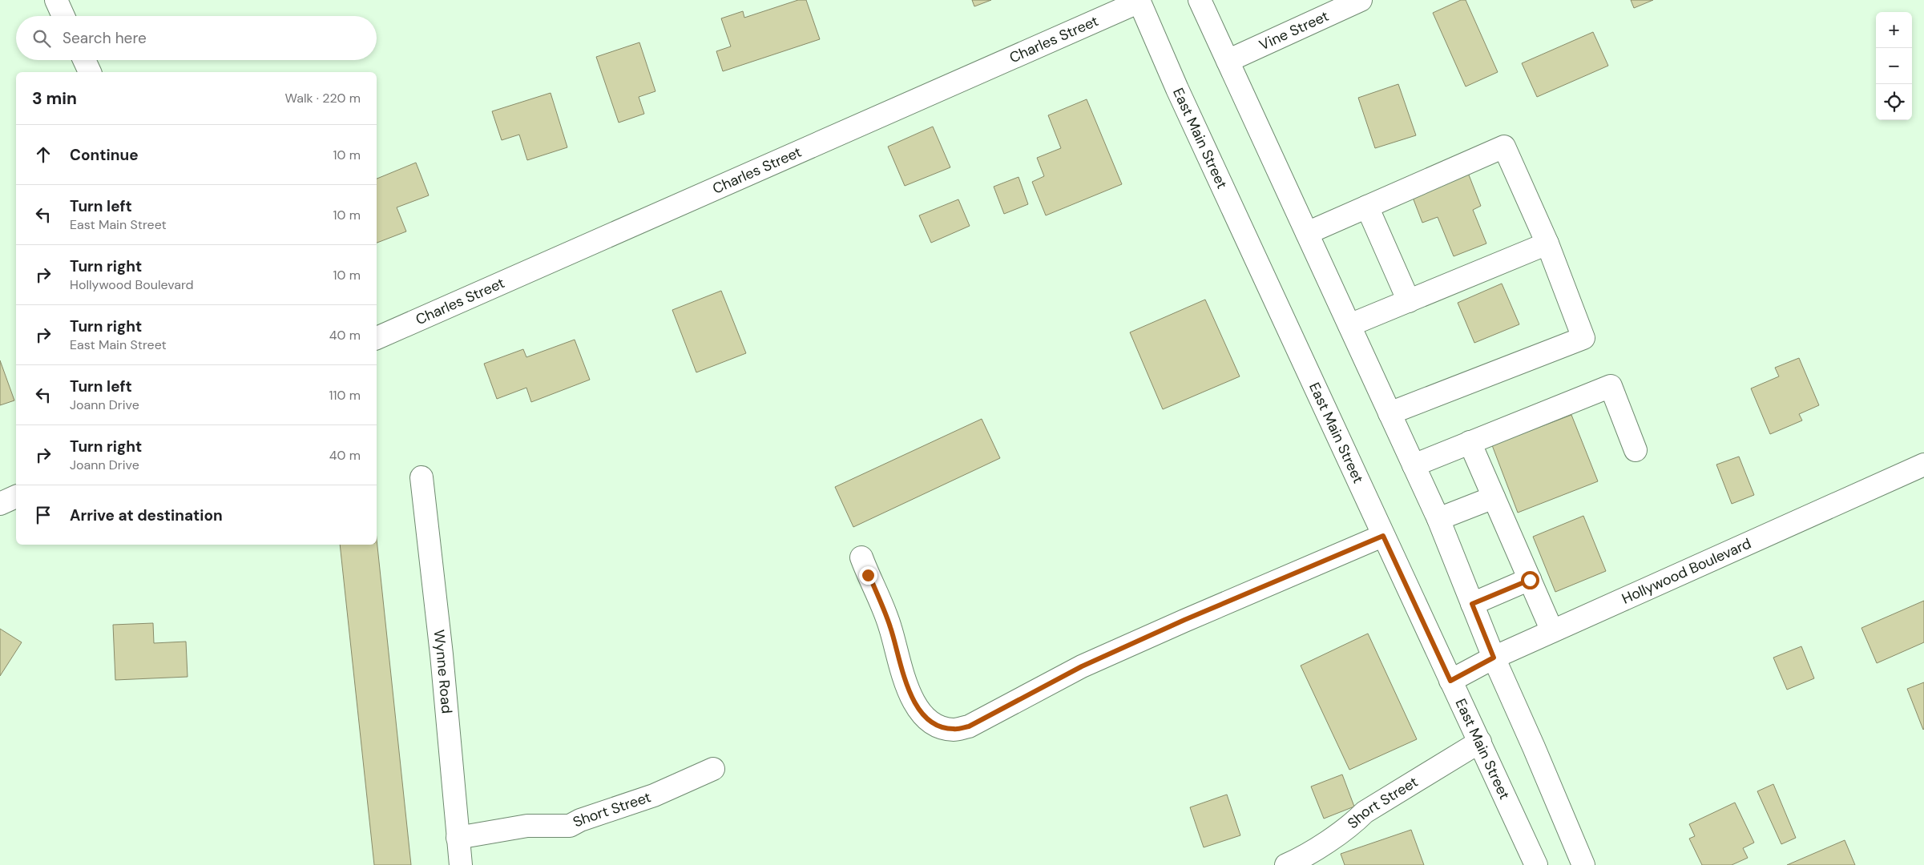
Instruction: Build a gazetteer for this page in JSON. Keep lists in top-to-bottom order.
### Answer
{
  "streets": {
    "street": [
      "Vine Street",
      "Charles Street",
      "East Main Street",
      "Hollywood Boulevard",
      "Wynne Road",
      "Short Street"
    ]
  },
  "crossings": [
    ["Charles Street", "East Main Street"],
    ["East Main Street", "Hollywood Boulevard"],
    ["East Main Street", "Short Street"],
    ["Wynne Road", "Short Street"]
  ],
  "page": {
    "map_buttons": ["+", "−"],
    "search": "Search here",
    "heading": ["3 min", "Walk · 220 m"],
    "list": [
      ["Continue", "10 m"],
      ["Turn left", "East Main Street", "10 m"],
      ["Turn right", "Hollywood Boulevard", "10 m"],
      ["Turn right", "East Main Street", "40 m"],
      ["Turn left", "Joann Drive", "110 m"],
      ["Turn right", "Joann Drive", "40 m"],
      "Arrive at destination"
    ]
  }
}
